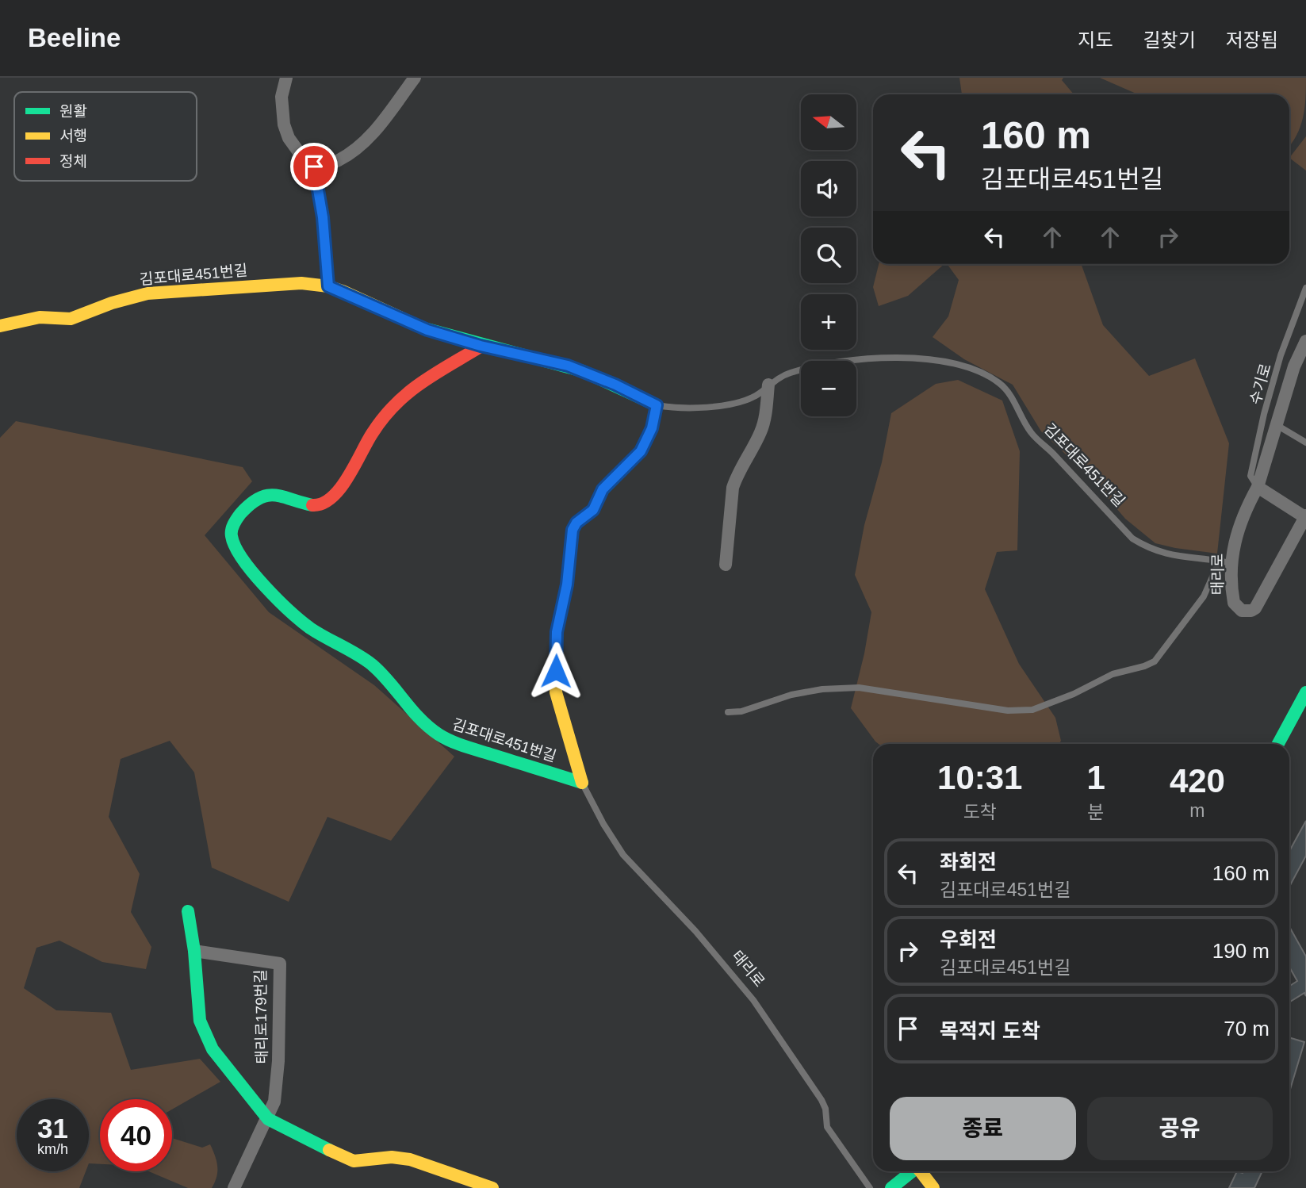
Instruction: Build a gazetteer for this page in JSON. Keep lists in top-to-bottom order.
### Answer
{
  "streets": {
    "street": ["김포대로451번길", "태리로", "태리로179번길"],
    "lane": ["수기로"]
  },
  "crossings": [
    ["김포대로451번길", "태리로"],
    ["수기로", "태리로"]
  ],
  "legend": ["원활", "서행", "정체"],
  "north": "left",
  "page": {
    "header": "Beeline",
    "nav": ["지도", "길찾기", "저장됨"],
    "map_buttons": ["+", "−"],
    "turn": ["160 m", "김포대로451번길"],
    "eta": [
      "10:31",
      "도착",
      "1",
      "분",
      "420",
      "m"
    ],
    "list": [
      {
        "name": "좌회전",
        "note": "김포대로451번길",
        "value": "160 m"
      },
      {
        "name": "우회전",
        "note": "김포대로451번길",
        "value": "190 m"
      },
      {
        "name": "목적지 도착",
        "value": "70 m"
      }
    ],
    "buttons": ["종료", "공유"],
    "speed": "31 km/h",
    "limit": "40"
  }
}
